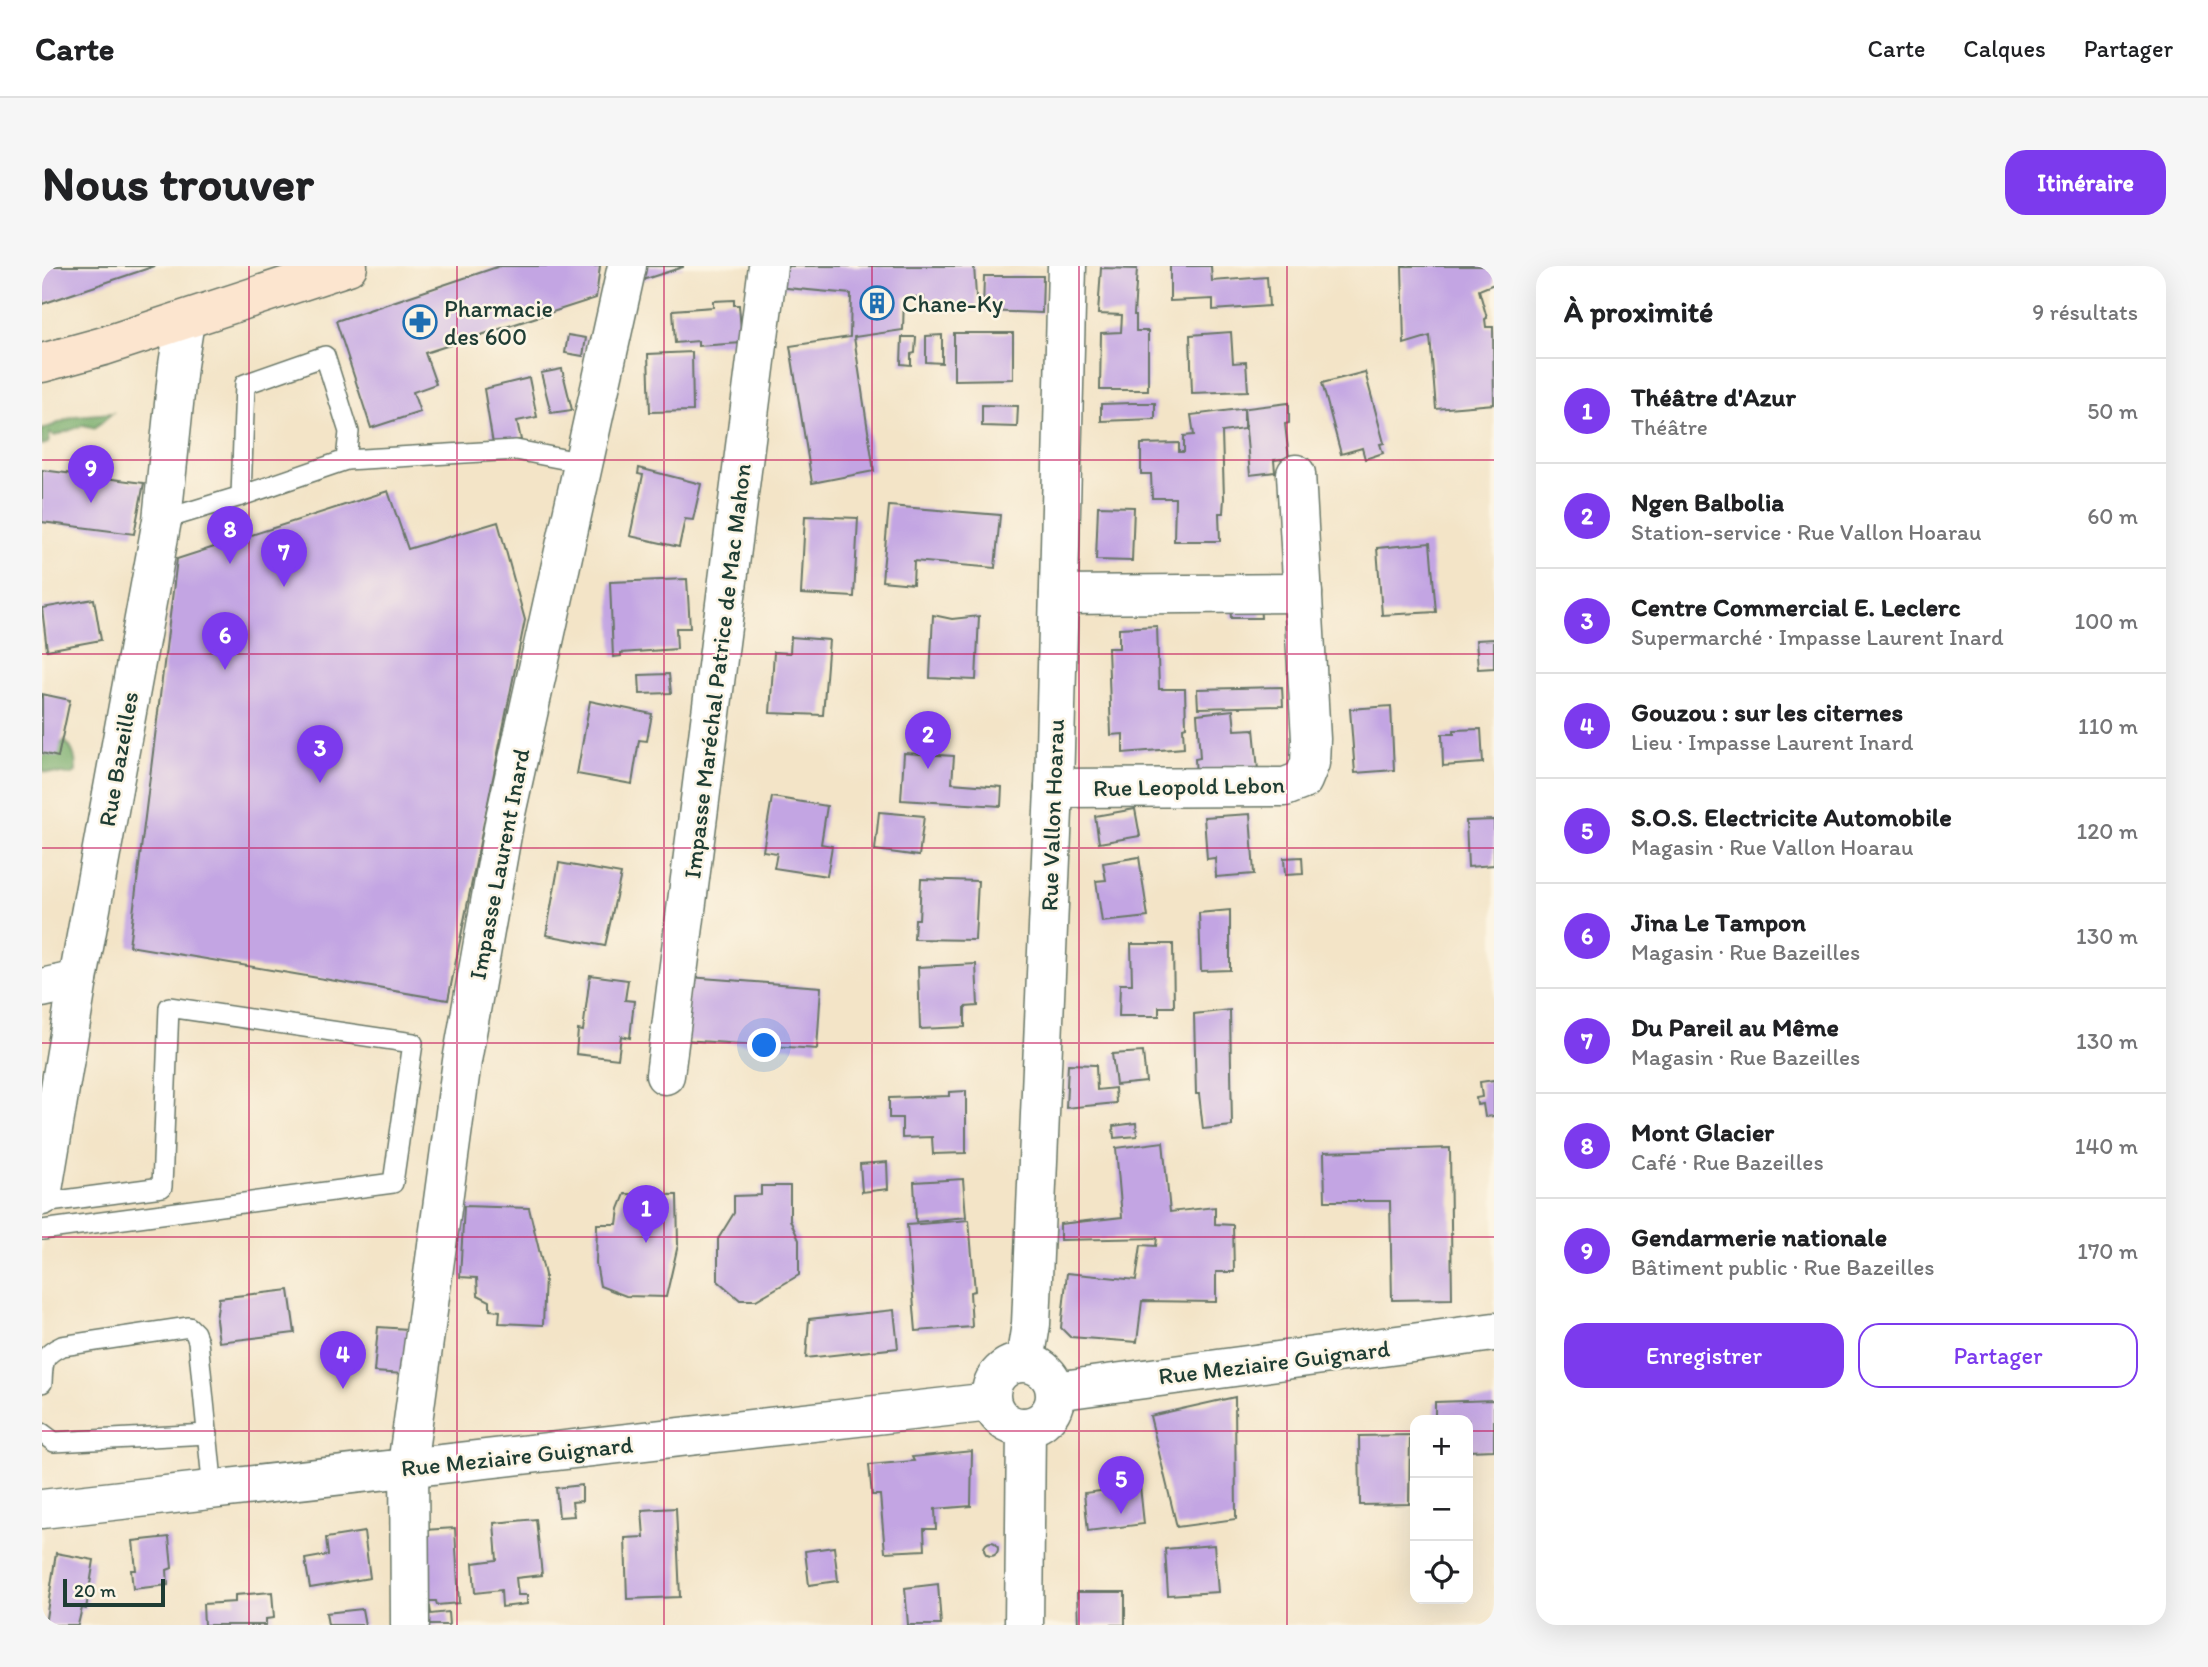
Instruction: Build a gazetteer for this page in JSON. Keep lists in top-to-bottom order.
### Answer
{
  "streets": {
    "street": [
      "Impasse Maréchal Patrice de Mac Mahon",
      "Rue Bazeilles",
      "Rue Leopold Lebon",
      "Rue Vallon Hoarau",
      "Impasse Laurent Inard",
      "Rue Meziaire Guignard"
    ]
  },
  "crossings": [
    ["Rue Leopold Lebon", "Rue Vallon Hoarau"],
    ["Rue Vallon Hoarau", "Rue Meziaire Guignard"],
    ["Impasse Laurent Inard", "Rue Meziaire Guignard"]
  ],
  "places": {
    "building": ["Chane-Ky"],
    "pharmacy": ["Pharmacie des 600"]
  },
  "scale_bar": "20 m",
  "page": {
    "header": "Carte",
    "nav": ["Carte", "Calques", "Partager"],
    "buttons": [
      "Itinéraire",
      ["Enregistrer", "Partager"]
    ],
    "title": "Nous trouver",
    "heading": ["À proximité", "9 résultats"],
    "list": [
      {
        "mark": "1",
        "name": "Théâtre d'Azur",
        "note": "Théâtre",
        "value": "50 m"
      },
      {
        "mark": "2",
        "name": "Ngen Balbolia",
        "note": "Station-service · Rue Vallon Hoarau",
        "value": "60 m"
      },
      {
        "mark": "3",
        "name": "Centre Commercial E. Leclerc",
        "note": "Supermarché · Impasse Laurent Inard",
        "value": "100 m"
      },
      {
        "mark": "4",
        "name": "Gouzou : sur les citernes",
        "note": "Lieu · Impasse Laurent Inard",
        "value": "110 m"
      },
      {
        "mark": "5",
        "name": "S.O.S. Electricite Automobile",
        "note": "Magasin · Rue Vallon Hoarau",
        "value": "120 m"
      },
      {
        "mark": "6",
        "name": "Jina Le Tampon",
        "note": "Magasin · Rue Bazeilles",
        "value": "130 m"
      },
      {
        "mark": "7",
        "name": "Du Pareil au Même",
        "note": "Magasin · Rue Bazeilles",
        "value": "130 m"
      },
      {
        "mark": "8",
        "name": "Mont Glacier",
        "note": "Café · Rue Bazeilles",
        "value": "140 m"
      },
      {
        "mark": "9",
        "name": "Gendarmerie nationale",
        "note": "Bâtiment public · Rue Bazeilles",
        "value": "170 m"
      }
    ],
    "pins": [
      "9",
      "8",
      "7",
      "6",
      "2",
      "3",
      "1",
      "4",
      "5"
    ],
    "map_buttons": ["+", "−"],
    "scale": "20 m"
  }
}
